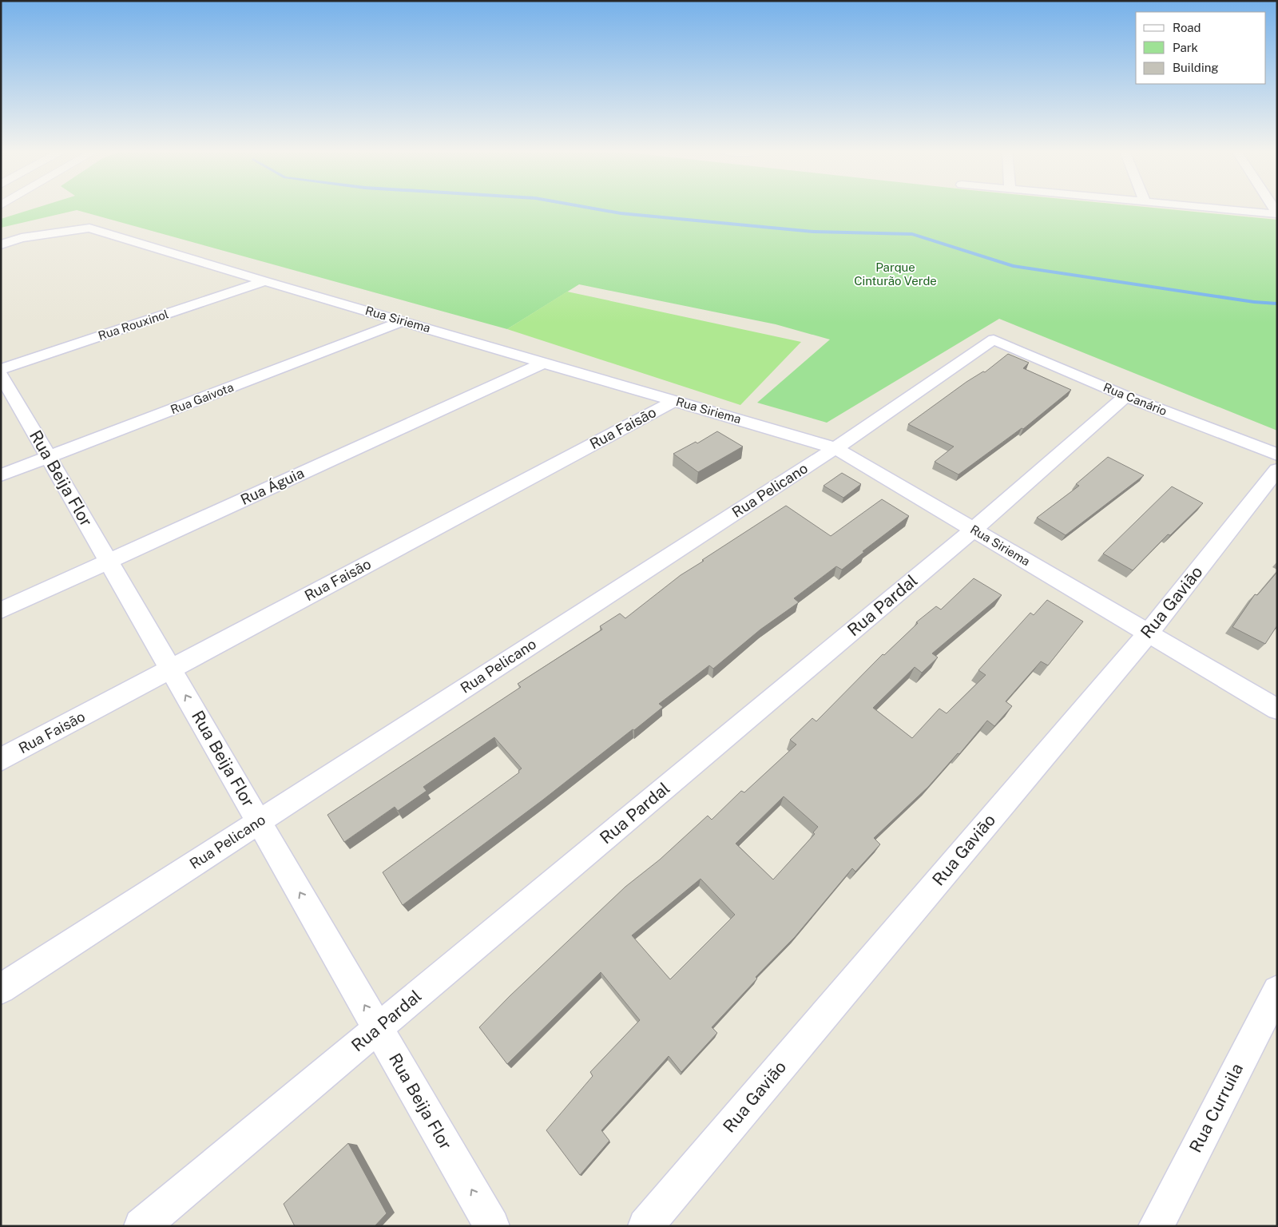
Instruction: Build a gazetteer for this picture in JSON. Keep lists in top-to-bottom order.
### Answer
{
  "streets": {
    "street": [
      "Rua Siriema",
      "Rua Rouxinol",
      "Rua Gaivota",
      "Rua Canário",
      "Rua Faisão",
      "Rua Beija Flor",
      "Rua Águia",
      "Rua Pelicano",
      "Rua Gavião",
      "Rua Pardal",
      "Rua Curruila"
    ]
  },
  "crossings": [
    ["Rua Siriema", "Rua Rouxinol"],
    ["Rua Siriema", "Rua Gaivota"],
    ["Rua Siriema", "Rua Faisão"],
    ["Rua Siriema", "Rua Águia"],
    ["Rua Siriema", "Rua Pelicano"],
    ["Rua Siriema", "Rua Gavião"],
    ["Rua Siriema", "Rua Pardal"],
    ["Rua Gaivota", "Rua Beija Flor"],
    ["Rua Canário", "Rua Pelicano"],
    ["Rua Canário", "Rua Pardal"],
    ["Rua Faisão", "Rua Beija Flor"],
    ["Rua Beija Flor", "Rua Águia"],
    ["Rua Beija Flor", "Rua Pelicano"],
    ["Rua Beija Flor", "Rua Pardal"]
  ],
  "one_way": ["Rua Beija Flor"],
  "parks": ["Parque Cinturão Verde"],
  "legend": ["Road", "Park", "Building"]
}
